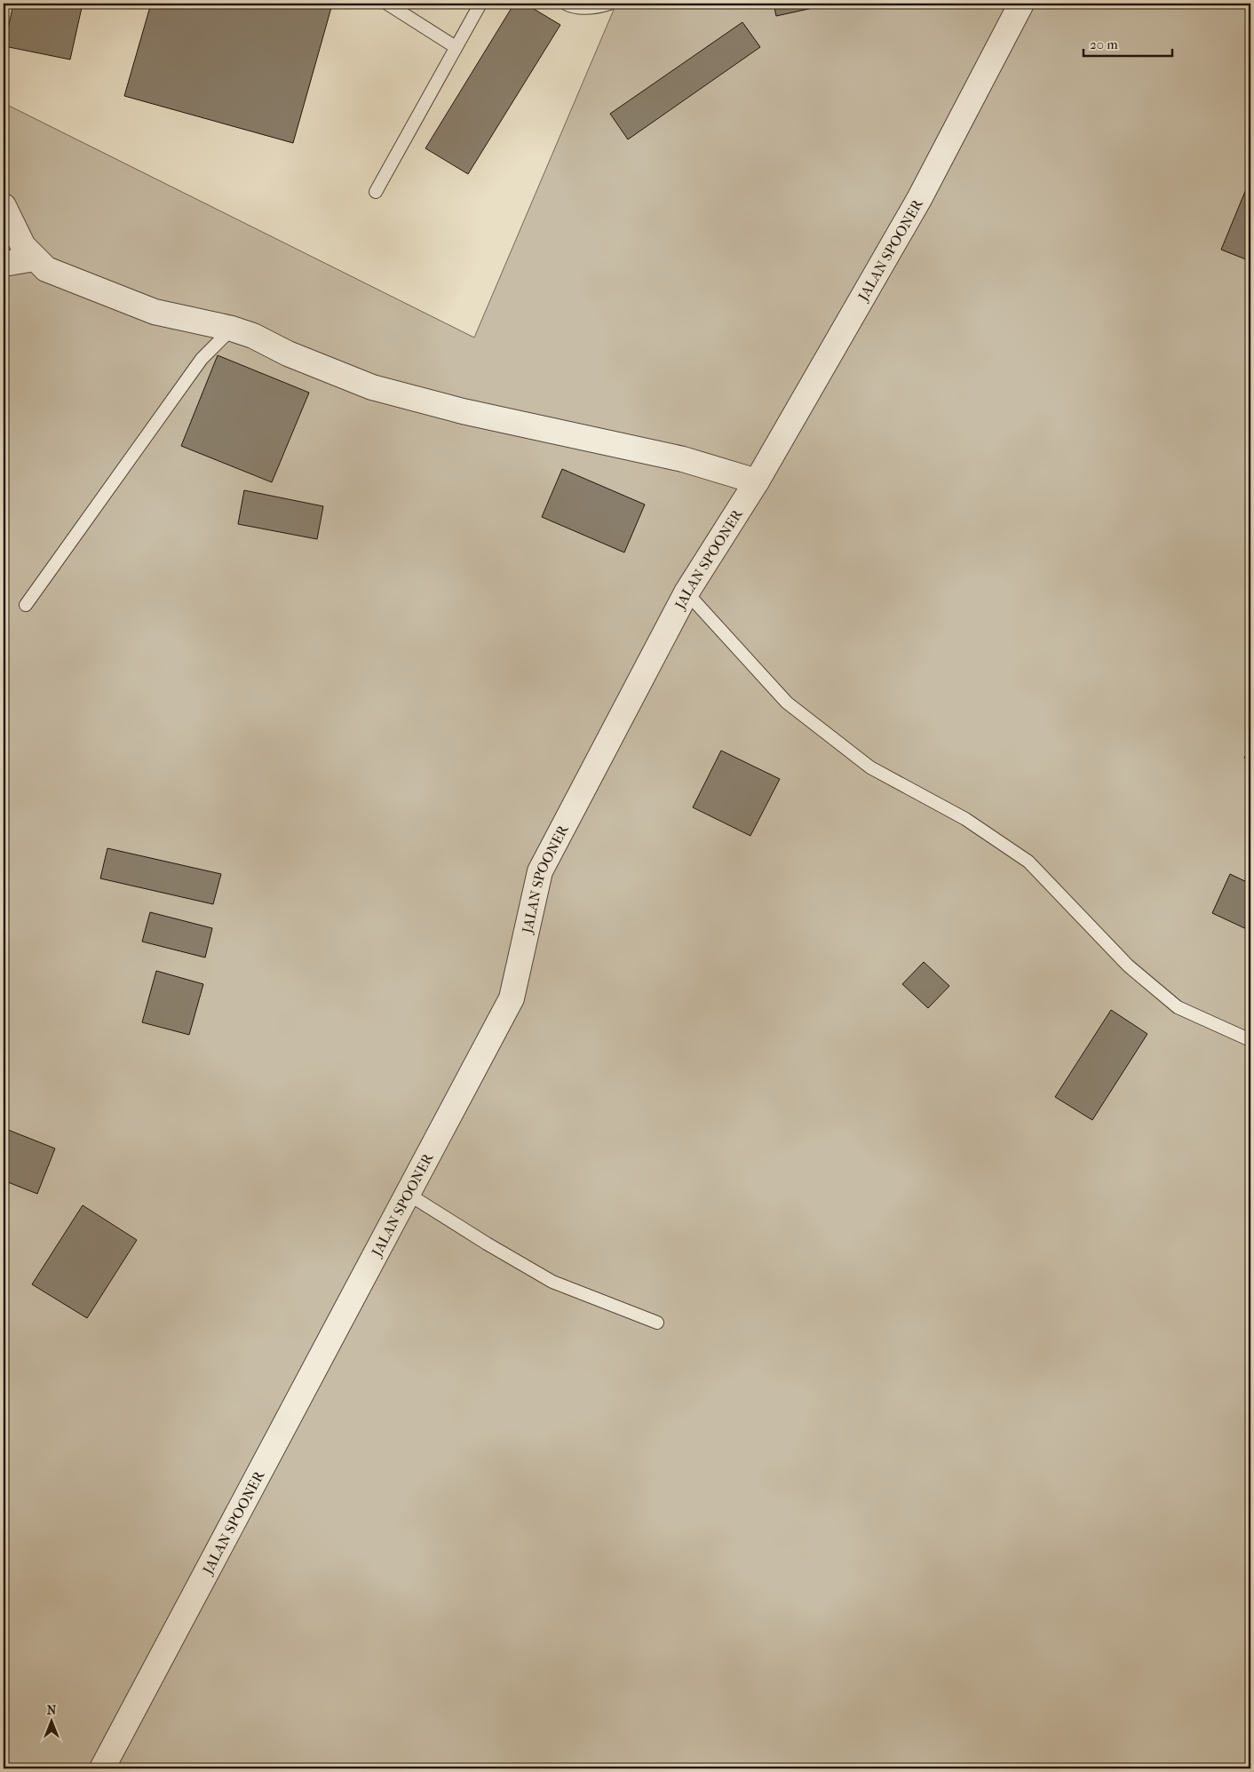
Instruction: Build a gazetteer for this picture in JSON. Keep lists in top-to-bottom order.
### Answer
{
  "streets": {
    "street": ["JALAN SPOONER"]
  },
  "scale_bar": "20 m",
  "north": "top"
}
